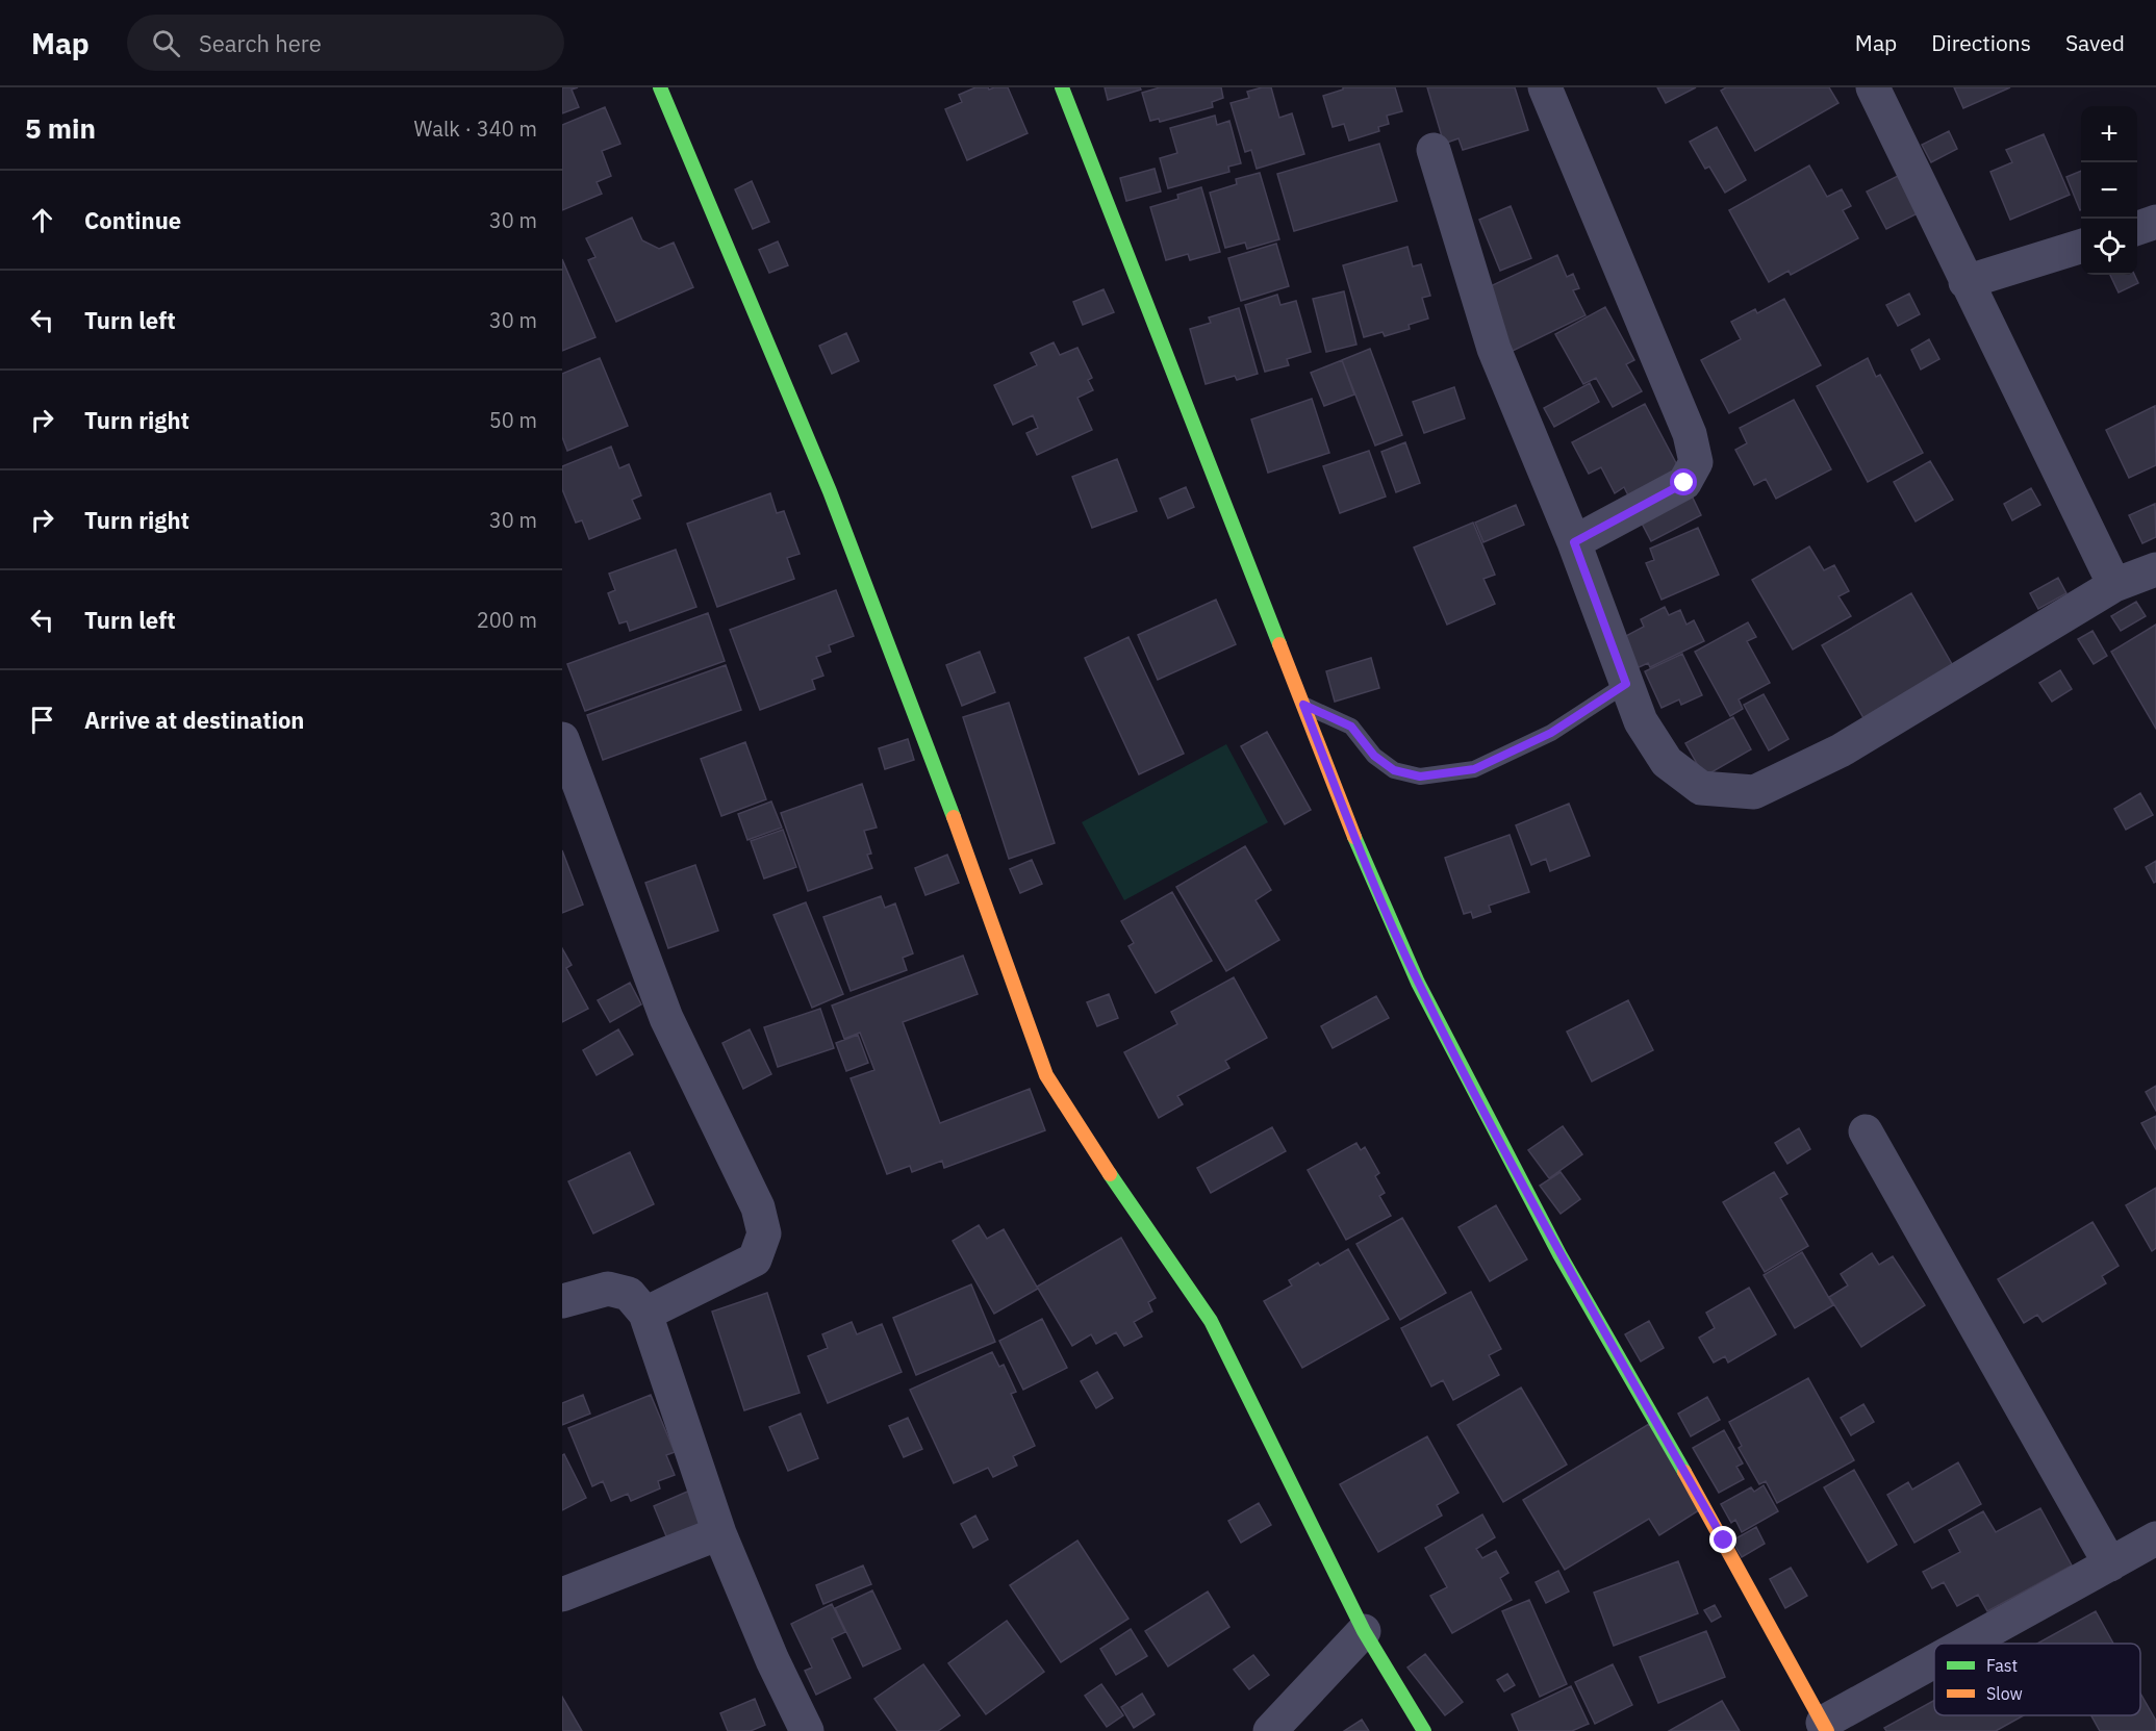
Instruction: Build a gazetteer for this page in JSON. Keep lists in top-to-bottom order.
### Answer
{
  "legend": ["Fast", "Slow"],
  "page": {
    "header": "Map",
    "search": "Search here",
    "nav": ["Map", "Directions", "Saved"],
    "heading": ["5 min", "Walk · 340 m"],
    "map_buttons": ["+", "−"],
    "list": [
      ["Continue", "30 m"],
      ["Turn left", "30 m"],
      ["Turn right", "50 m"],
      ["Turn right", "30 m"],
      ["Turn left", "200 m"],
      "Arrive at destination"
    ]
  }
}
